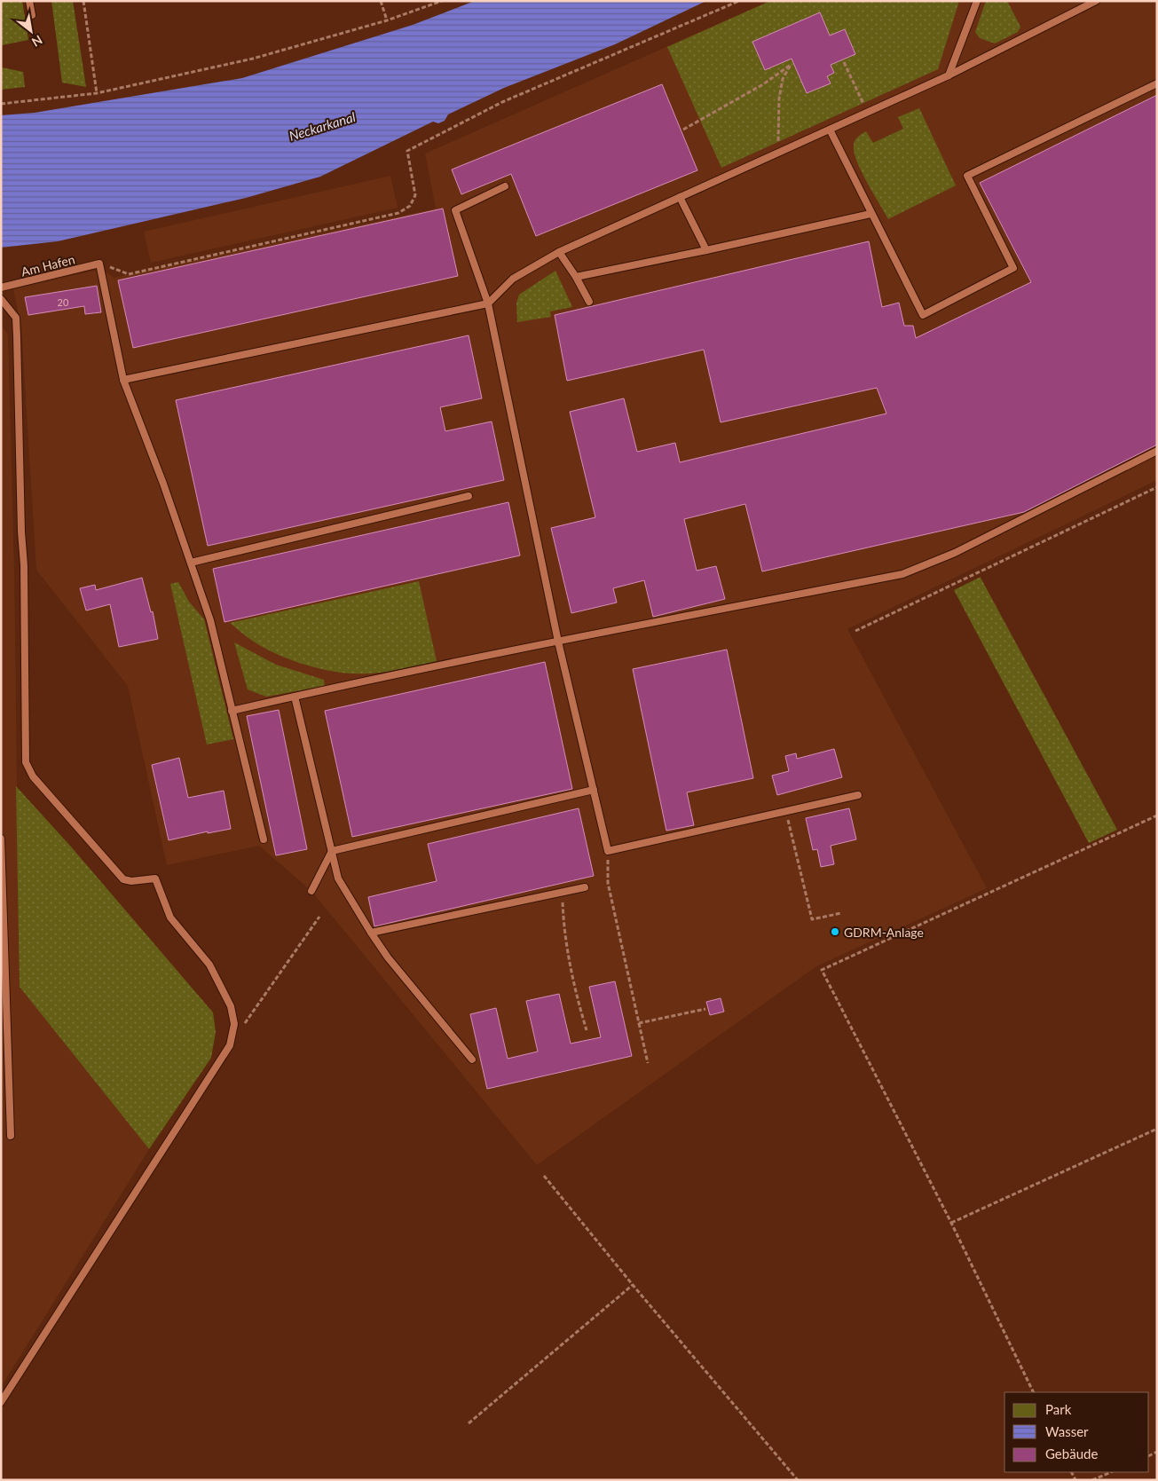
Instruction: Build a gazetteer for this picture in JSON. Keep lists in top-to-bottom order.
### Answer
{
  "streets": {
    "lane": ["Am Hafen"]
  },
  "water": ["Neckarkanal"],
  "places": ["GDRM-Anlage"],
  "house_numbers": ["20"],
  "legend": ["Park", "Wasser", "Gebäude"],
  "north": "bottom right"
}
